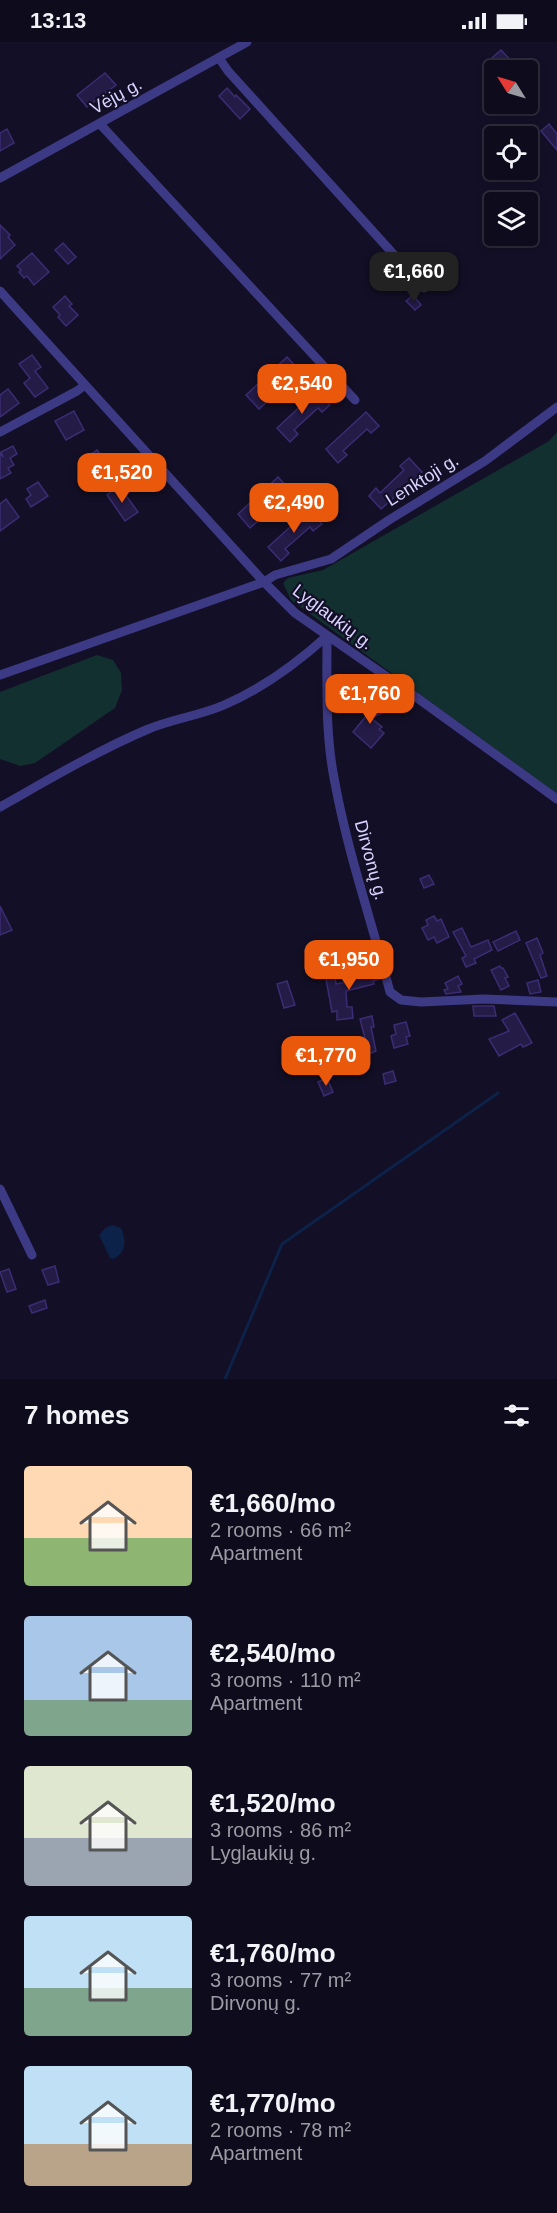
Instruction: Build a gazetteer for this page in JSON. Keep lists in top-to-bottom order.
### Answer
{
  "streets": {
    "street": [
      "Vėjų g.",
      "Lenktoji g.",
      "Lyglaukių g.",
      "Dirvonų g."
    ]
  },
  "crossings": [
    ["Lenktoji g.", "Lyglaukių g."],
    ["Lyglaukių g.", "Dirvonų g."]
  ],
  "north": "top left",
  "page": {
    "status": "13:13",
    "price": [
      "€1,660",
      "€2,540",
      "€1,520",
      "€2,490",
      "€1,760",
      "€1,950",
      "€1,770"
    ],
    "heading": "7 homes",
    "list": [
      {
        "name": "€1,660/mo",
        "note": "2 rooms · 66 m² · Apartment"
      },
      {
        "name": "€2,540/mo",
        "note": "3 rooms · 110 m² · Apartment"
      },
      {
        "name": "€1,520/mo",
        "note": "3 rooms · 86 m² · Lyglaukių g."
      },
      {
        "name": "€1,760/mo",
        "note": "3 rooms · 77 m² · Dirvonų g."
      },
      {
        "name": "€1,770/mo",
        "note": "2 rooms · 78 m² · Apartment"
      }
    ]
  }
}
